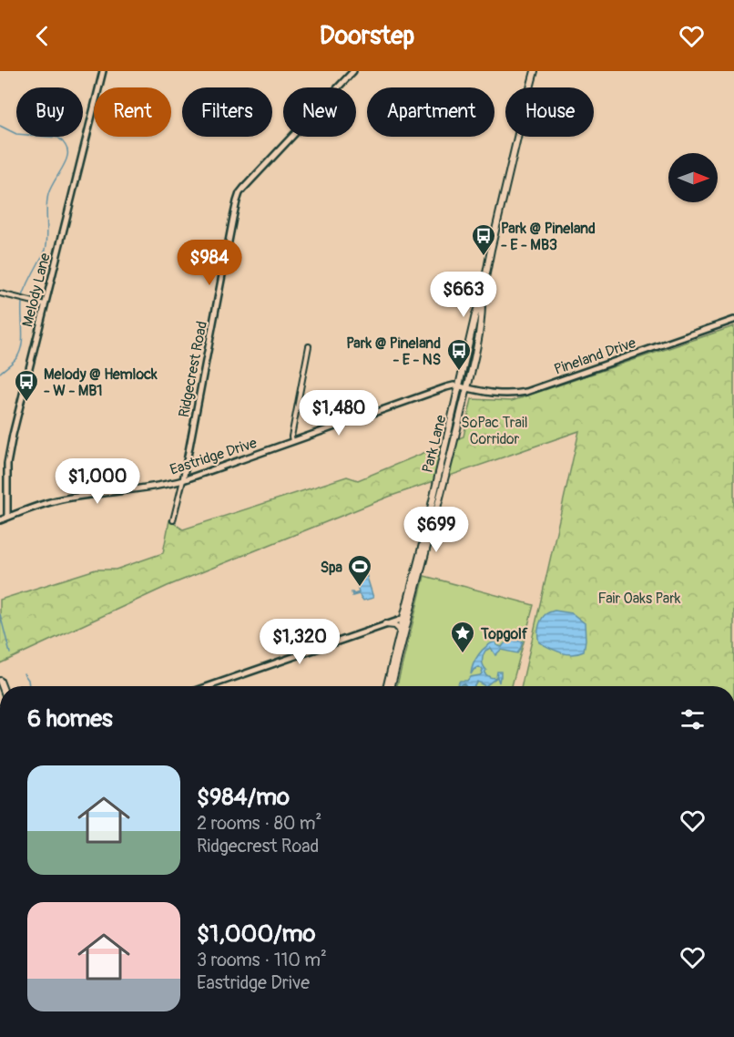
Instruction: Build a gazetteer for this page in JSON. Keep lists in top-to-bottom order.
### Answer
{
  "streets": {
    "main road": ["Park Lane"],
    "street": [
      "Melody Lane",
      "Pineland Drive",
      "Ridgecrest Road",
      "Eastridge Drive"
    ]
  },
  "crossings": [
    ["Melody Lane", "Eastridge Drive"],
    ["Pineland Drive", "Park Lane"],
    ["Pineland Drive", "Eastridge Drive"],
    ["Ridgecrest Road", "Eastridge Drive"],
    ["Park Lane", "Eastridge Drive"]
  ],
  "parks": ["SoPac Trail Corridor", "Fair Oaks Park"],
  "places": {
    "bus stop": ["Park @ Pineland - E - MB3", "Park @ Pineland - E - NS", "Melody @ Hemlock - W - MB1"],
    "sports": ["Spa"],
    "place": ["Topgolf"]
  },
  "north": "right",
  "page": {
    "header": "Doorstep",
    "chip": [
      "Buy",
      "Rent",
      "Filters",
      "New",
      "Apartment",
      "House"
    ],
    "price": [
      "$984",
      "$663",
      "$1,480",
      "$1,000",
      "$699",
      "$1,320"
    ],
    "heading": "6 homes",
    "list": [
      {
        "name": "$984/mo",
        "note": "2 rooms · 80 m² · Ridgecrest Road"
      },
      {
        "name": "$1,000/mo",
        "note": "3 rooms · 110 m² · Eastridge Drive"
      }
    ]
  }
}
